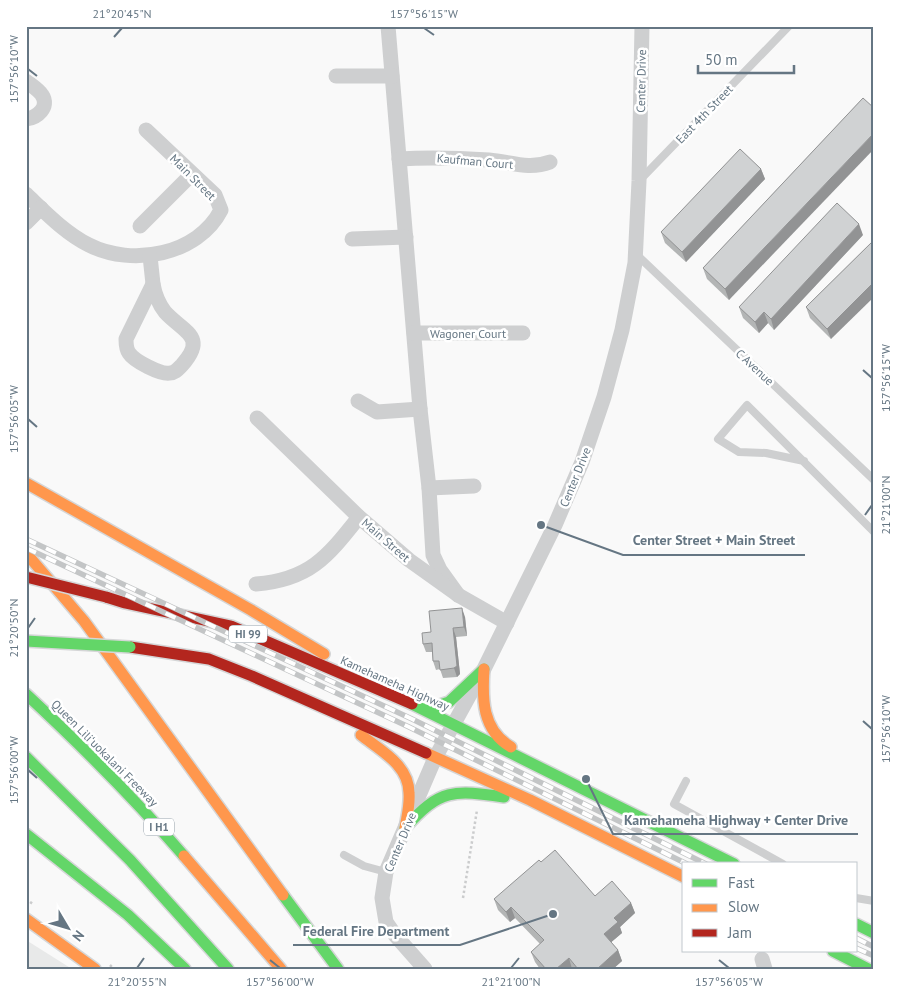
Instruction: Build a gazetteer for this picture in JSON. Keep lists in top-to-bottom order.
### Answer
{
  "streets": {
    "main road": [
      "HI 99",
      "Kamehameha Highway",
      "Queen Liliʻuokalani Freeway",
      "I H1"
    ],
    "street": [
      "Center Drive",
      "Kaufman Court",
      "Main Street",
      "Wagoner Court"
    ],
    "lane": ["East 4th Street", "C Avenue"]
  },
  "crossings": [
    ["Center Drive", "East 4th Street"],
    ["Center Drive", "Main Street"],
    ["Center Drive", "C Avenue"],
    ["Center Drive", "Kamehameha Highway"]
  ],
  "places": ["Center Street + Main Street", "Kamehameha Highway + Center Drive", "Federal Fire Department"],
  "legend": ["Fast", "Slow", "Jam"],
  "scale_bar": "50 m",
  "north": "bottom right",
  "coordinates": [
    "21°20'45\"N",
    "157°56'15\"W",
    "157°56'10\"W",
    "157°56'05\"W",
    "21°21'00\"N",
    "21°20'50\"N",
    "157°56'00\"W",
    "21°20'55\"N"
  ]
}
